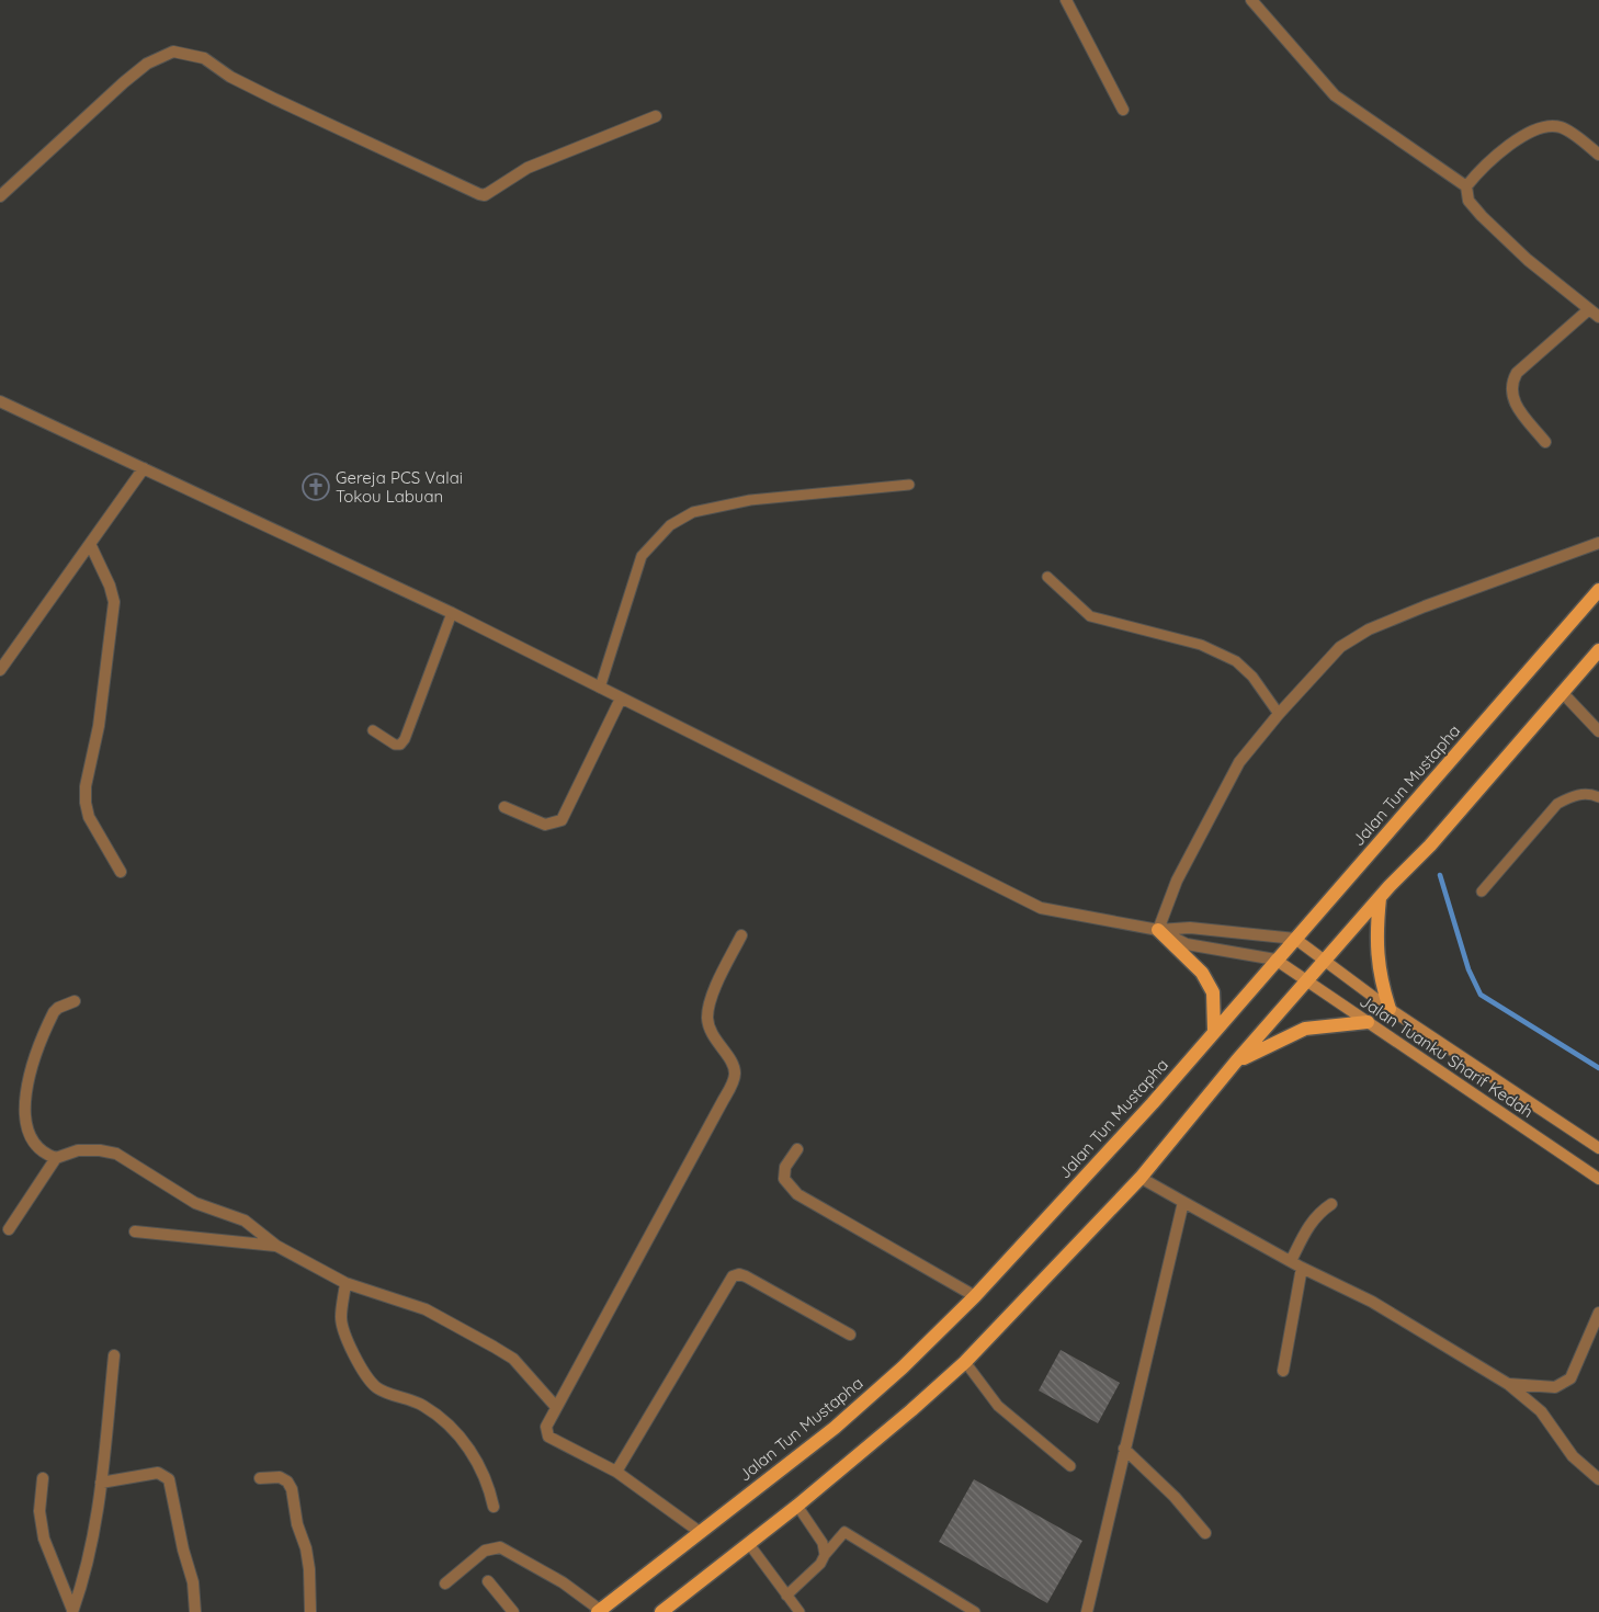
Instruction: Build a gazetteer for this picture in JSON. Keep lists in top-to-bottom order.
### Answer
{
  "streets": {
    "main road": ["Jalan Tun Mustapha", "Jalan Tuanku Sharif Kedah"]
  },
  "crossings": [
    ["Jalan Tun Mustapha", "Jalan Tuanku Sharif Kedah"]
  ],
  "places": {
    "church": ["Gereja PCS Valai Tokou Labuan"]
  }
}
